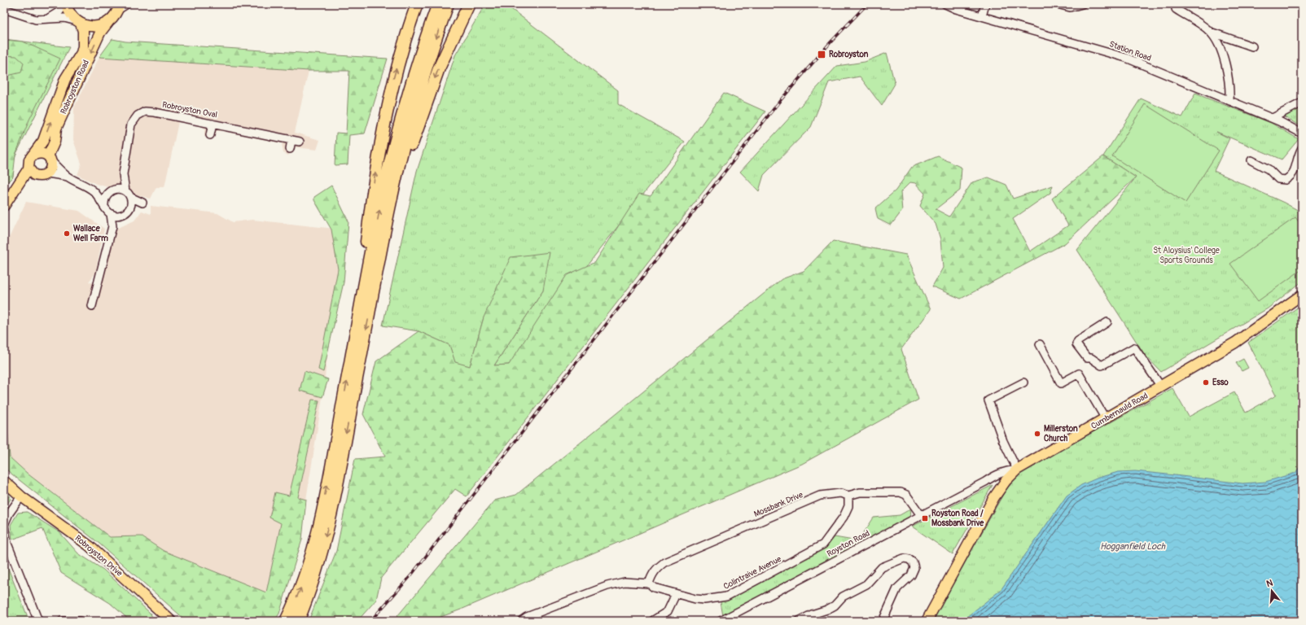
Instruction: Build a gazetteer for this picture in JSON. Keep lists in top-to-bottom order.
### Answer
{
  "streets": {
    "main road": ["Robroyston Road", "Cumbernauld Road", "Robroyston Drive"],
    "street": [
      "Station Road",
      "Robroyston Oval",
      "Mossbank Drive",
      "Royston Road",
      "Colintraive Avenue"
    ]
  },
  "crossings": [
    ["Cumbernauld Road", "Royston Road"],
    ["Mossbank Drive", "Royston Road"],
    ["Mossbank Drive", "Colintraive Avenue"]
  ],
  "water": ["Hogganfield Loch"],
  "parks": ["St Aloysius' College Sports Grounds"],
  "places": {
    "transit": ["Robroyston", "Royston Road / Mossbank Drive"],
    "other": ["Wallace Well Farm", "Esso", "Millerston Church"]
  },
  "north": "top"
}
